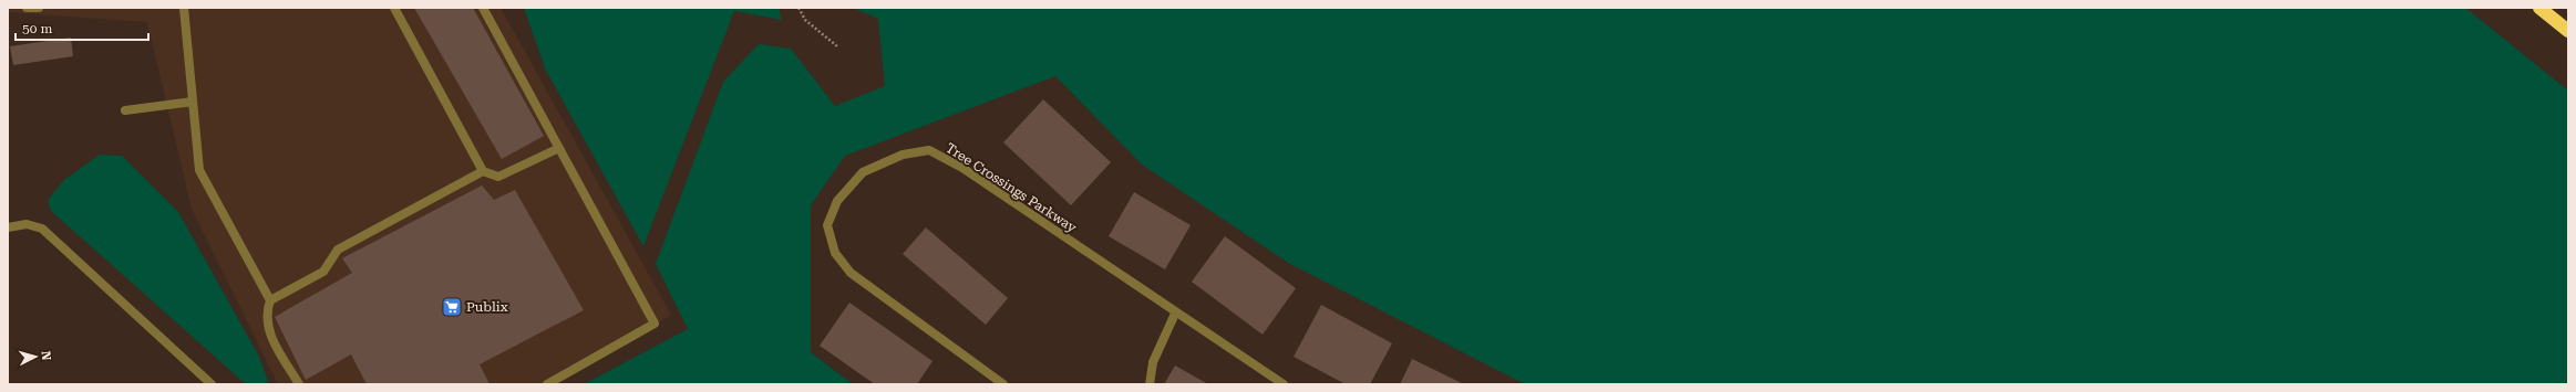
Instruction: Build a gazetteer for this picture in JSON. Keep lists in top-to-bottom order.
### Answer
{
  "streets": {
    "street": ["Tree Crossings Parkway"]
  },
  "places": {
    "supermarket": ["Publix"]
  },
  "scale_bar": "50 m",
  "north": "right"
}
